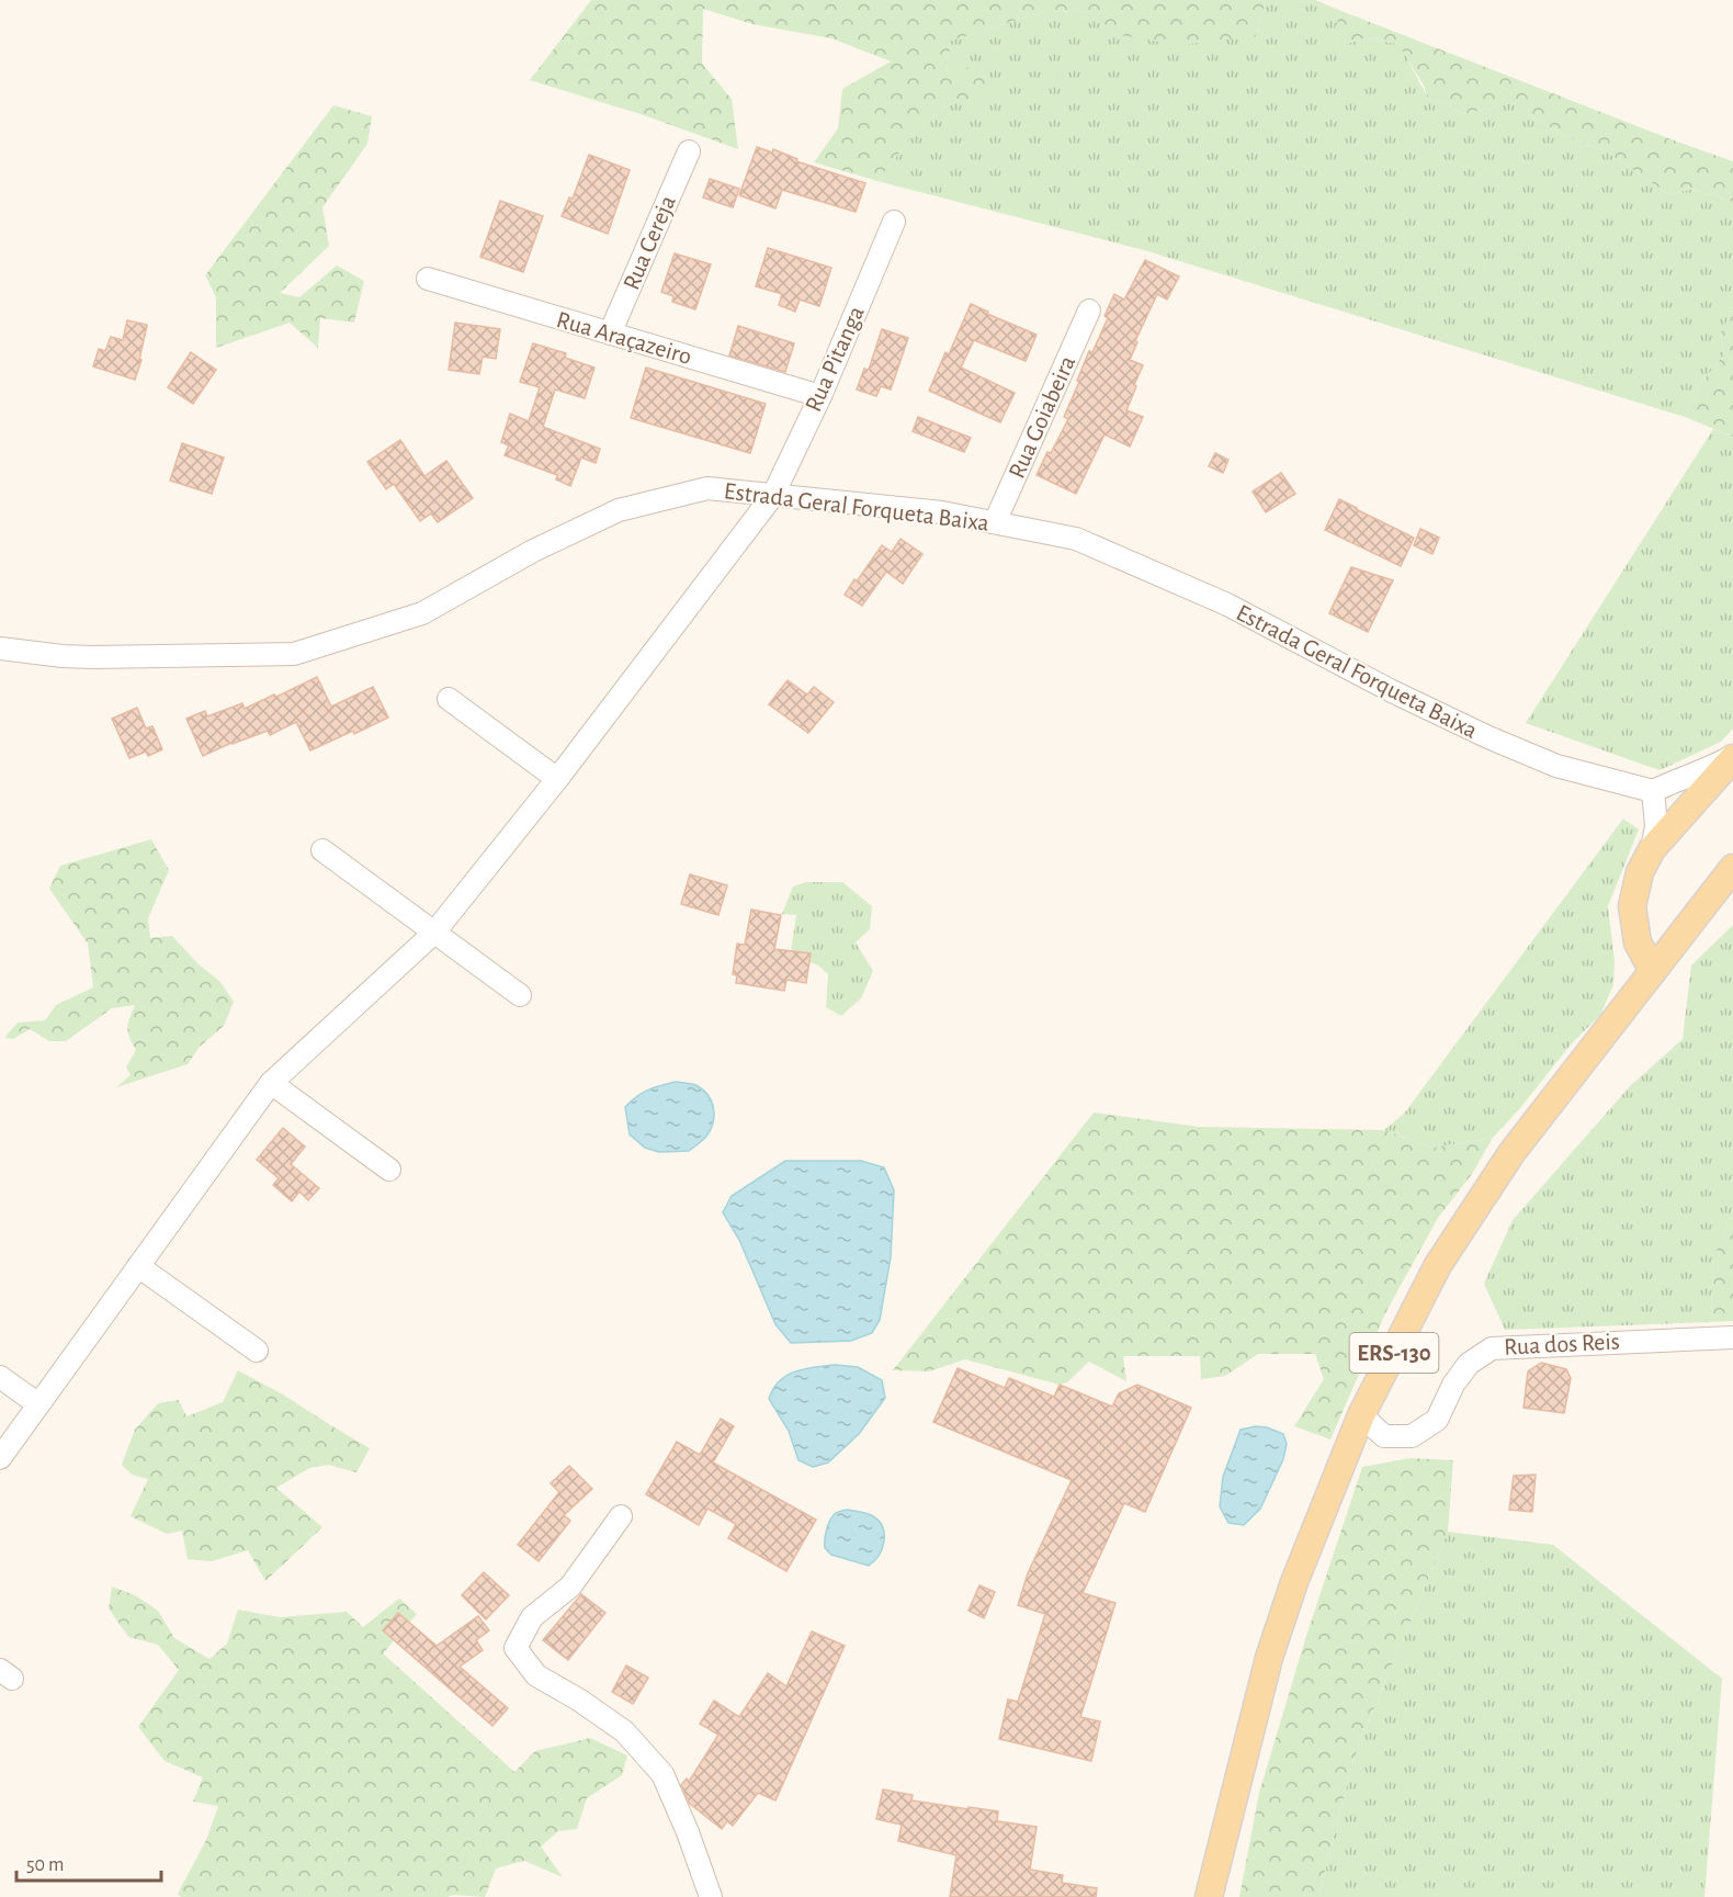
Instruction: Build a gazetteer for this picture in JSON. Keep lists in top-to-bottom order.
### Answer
{
  "streets": {
    "main road": ["ERS-130"],
    "street": [
      "Rua Cereja",
      "Rua Araçazeiro",
      "Rua Pitanga",
      "Rua Goiabeira",
      "Estrada Geral Forqueta Baixa",
      "Rua dos Reis"
    ]
  },
  "crossings": [
    ["Rua Cereja", "Rua Araçazeiro"],
    ["Rua Araçazeiro", "Rua Pitanga"],
    ["Rua Pitanga", "Estrada Geral Forqueta Baixa"],
    ["Rua Goiabeira", "Estrada Geral Forqueta Baixa"],
    ["Rua dos Reis", "ERS-130"]
  ],
  "scale_bar": "50 m"
}
